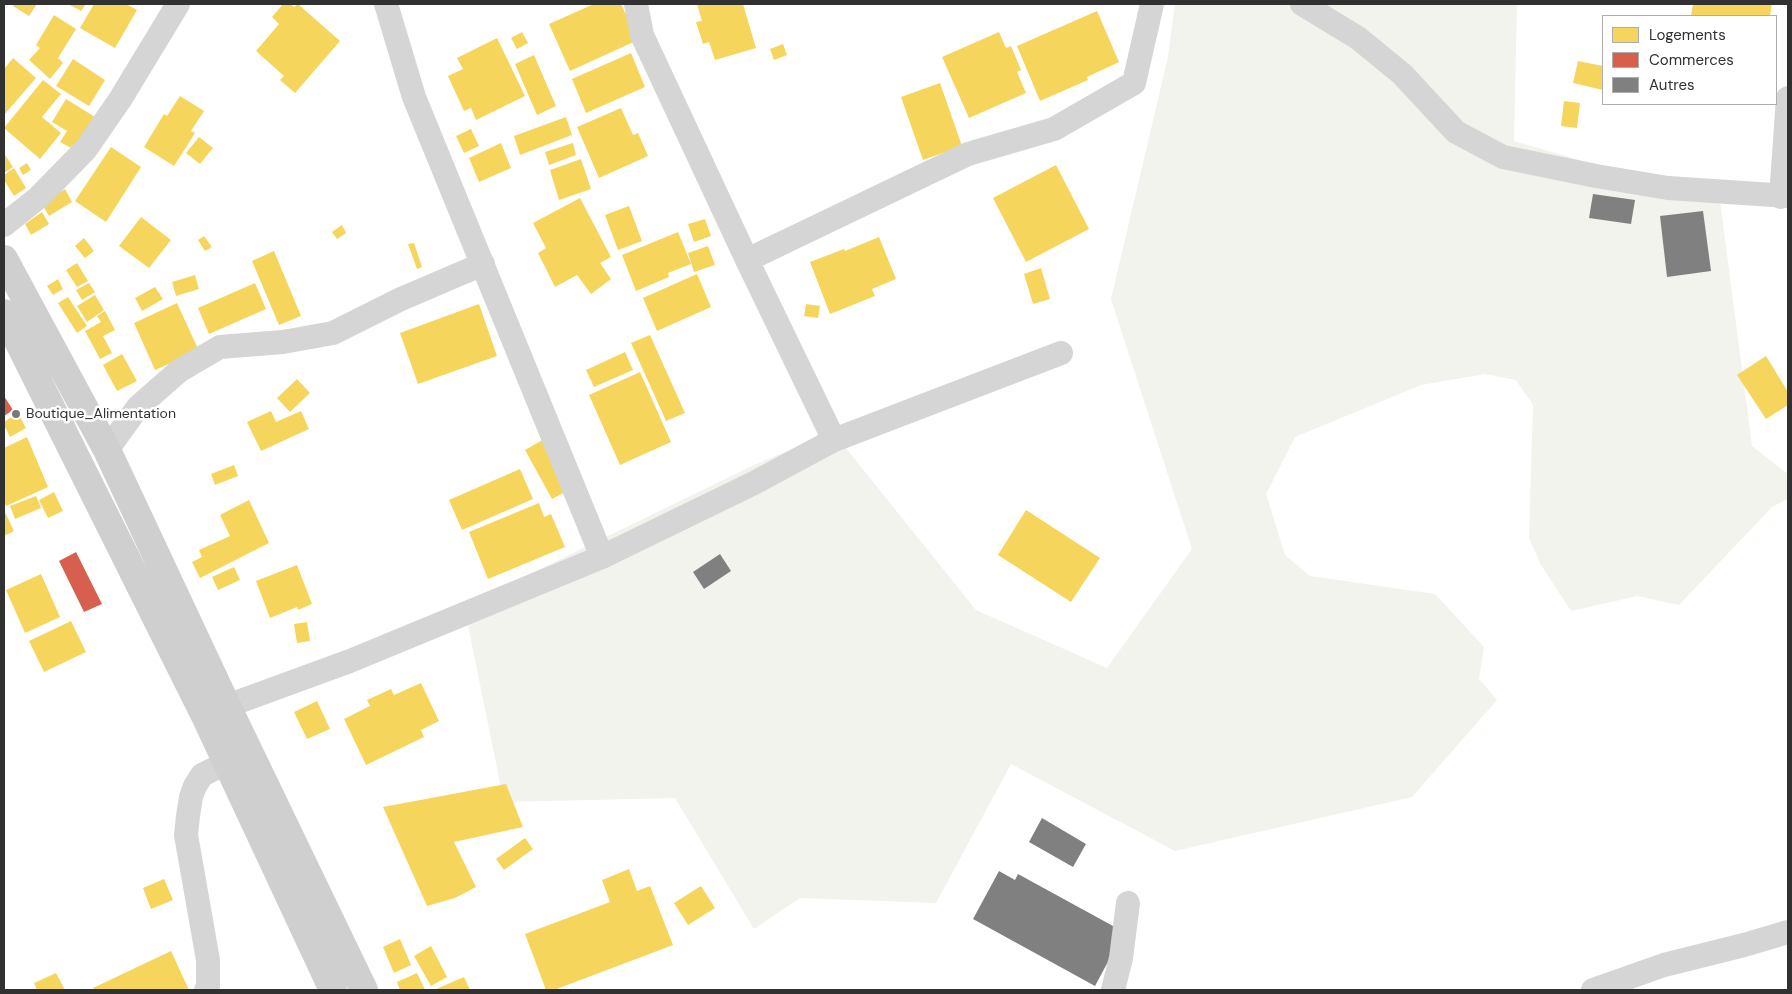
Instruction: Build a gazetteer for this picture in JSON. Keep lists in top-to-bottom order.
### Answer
{
  "places": ["Boutique_Alimentation"],
  "legend": ["Logements", "Commerces", "Autres"]
}
